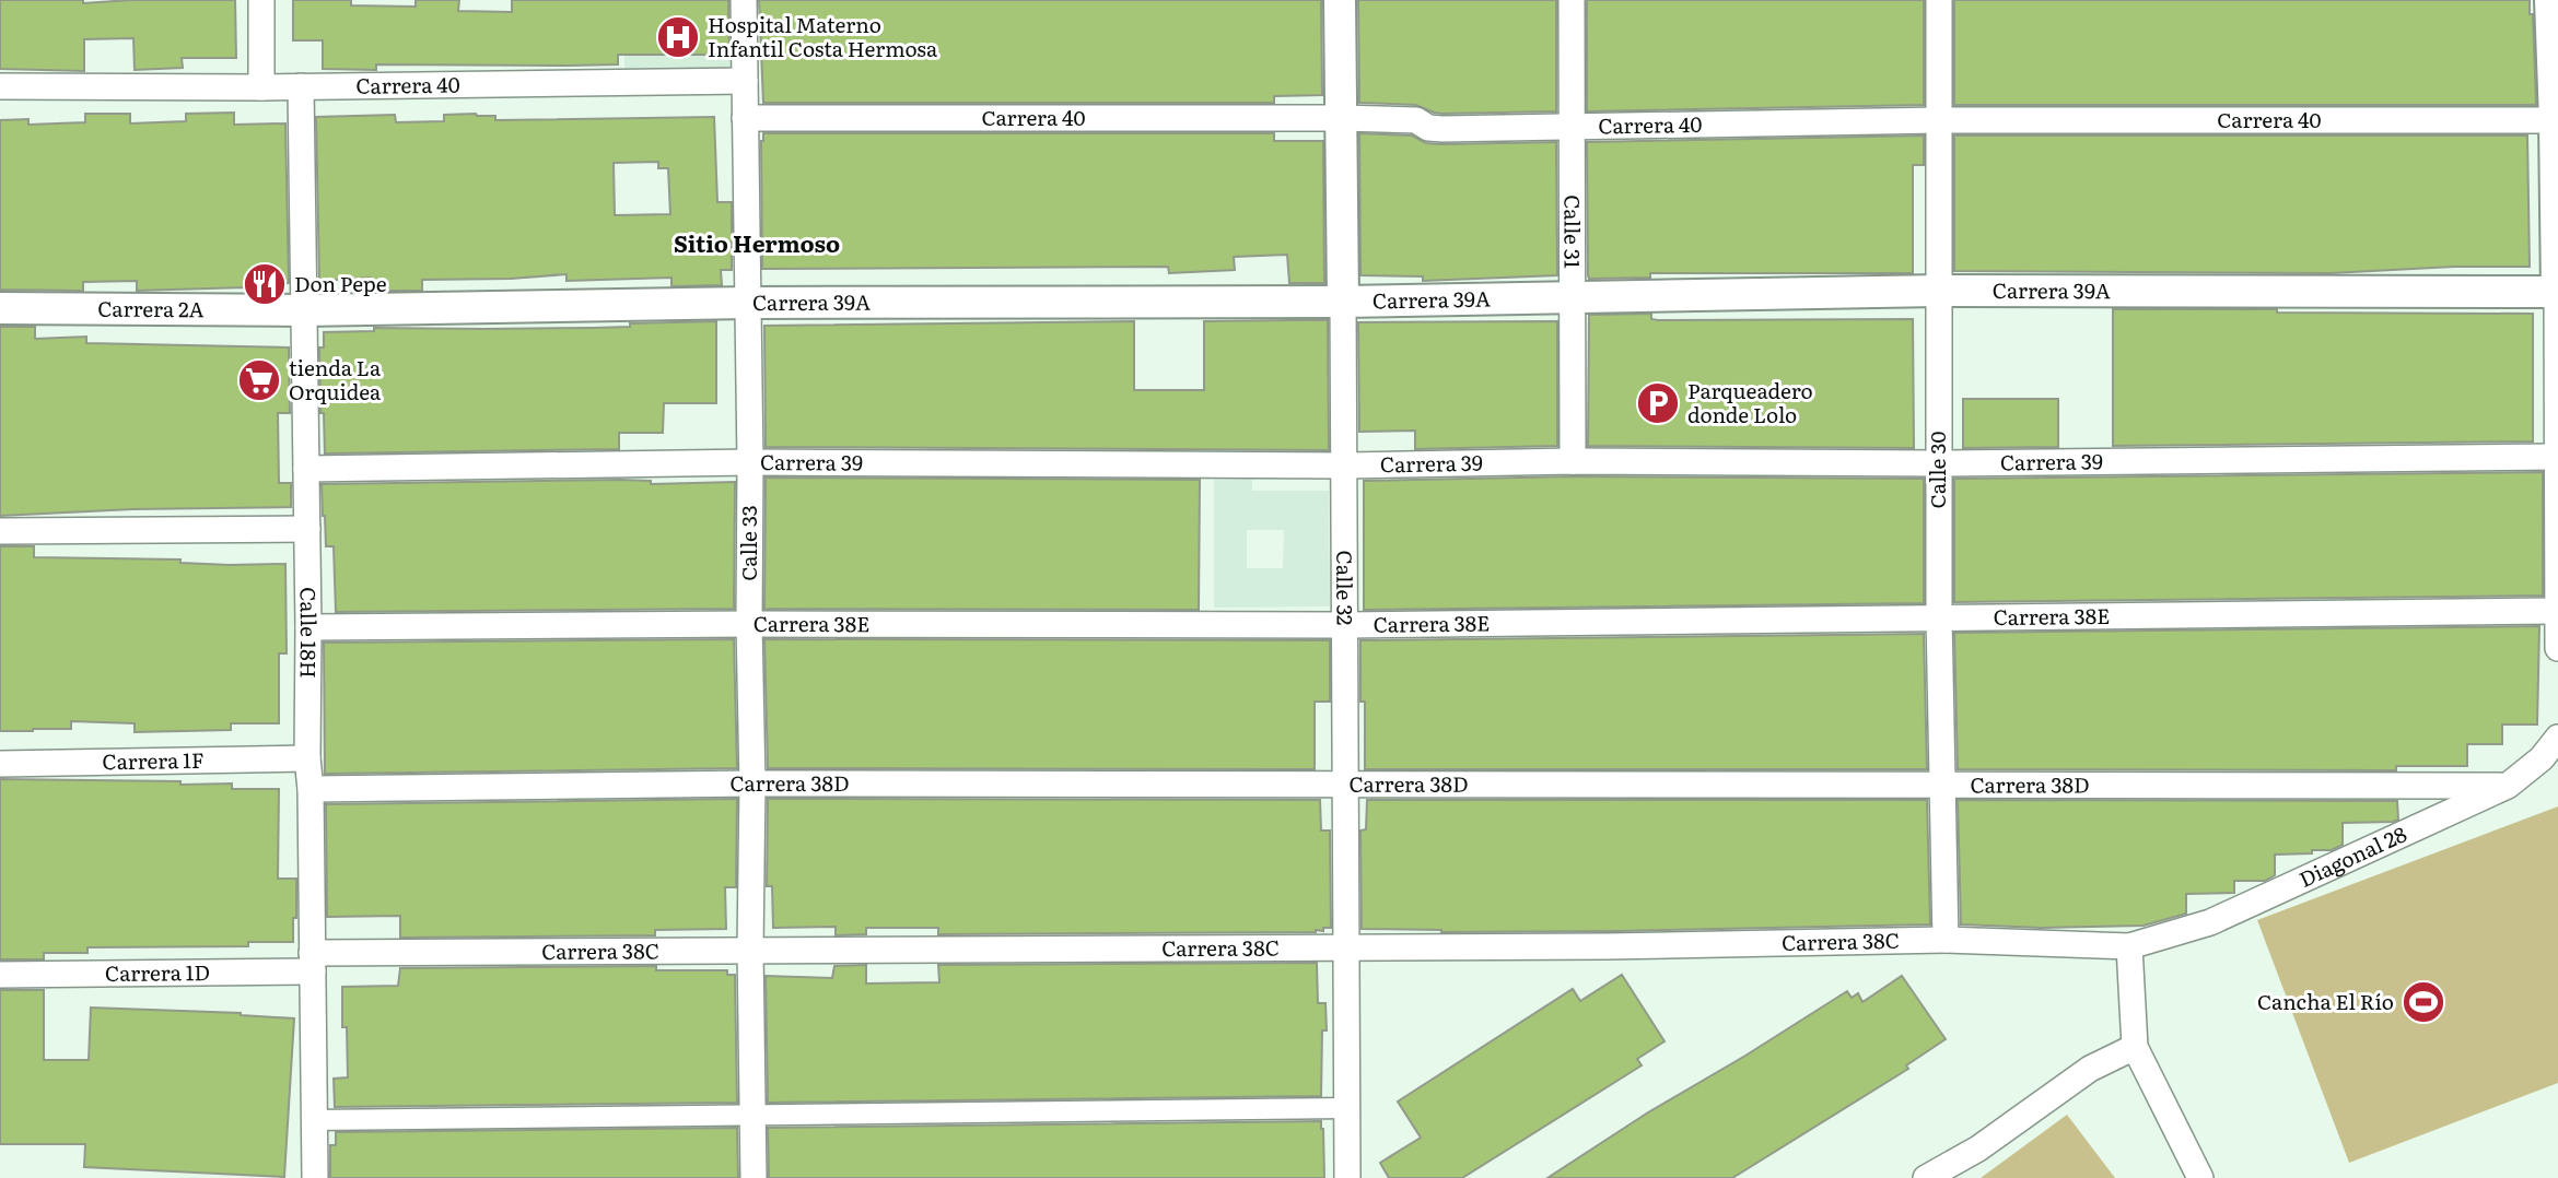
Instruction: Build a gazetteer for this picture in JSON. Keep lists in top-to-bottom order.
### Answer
{
  "streets": {
    "street": [
      "Carrera 40",
      "Calle 31",
      "Carrera 39A",
      "Carrera 2A",
      "Carrera 39",
      "Calle 30",
      "Calle 33",
      "Calle 32",
      "Carrera 38E",
      "Calle 18H",
      "Carrera 1F",
      "Carrera 38D",
      "Diagonal 28",
      "Carrera 38C",
      "Carrera 1D"
    ]
  },
  "crossings": [
    ["Carrera 40", "Calle 31"],
    ["Carrera 40", "Calle 30"],
    ["Carrera 40", "Calle 33"],
    ["Carrera 40", "Calle 32"],
    ["Carrera 40", "Calle 18H"],
    ["Calle 31", "Carrera 39A"],
    ["Calle 31", "Carrera 39"],
    ["Carrera 39A", "Carrera 2A"],
    ["Carrera 39A", "Calle 30"],
    ["Carrera 39A", "Calle 33"],
    ["Carrera 39A", "Calle 32"],
    ["Carrera 39A", "Calle 18H"],
    ["Carrera 2A", "Calle 18H"],
    ["Carrera 39", "Calle 30"],
    ["Carrera 39", "Calle 33"],
    ["Carrera 39", "Calle 32"],
    ["Carrera 39", "Calle 18H"],
    ["Calle 30", "Carrera 38E"],
    ["Calle 30", "Carrera 38D"],
    ["Calle 30", "Carrera 38C"],
    ["Calle 33", "Carrera 38E"],
    ["Calle 33", "Carrera 38D"],
    ["Calle 33", "Carrera 38C"],
    ["Calle 32", "Carrera 38E"],
    ["Calle 32", "Carrera 38D"],
    ["Calle 32", "Carrera 38C"],
    ["Carrera 38E", "Calle 18H"],
    ["Calle 18H", "Carrera 1F"],
    ["Calle 18H", "Carrera 38D"],
    ["Calle 18H", "Carrera 38C"],
    ["Calle 18H", "Carrera 1D"],
    ["Carrera 38D", "Diagonal 28"],
    ["Diagonal 28", "Carrera 38C"],
    ["Carrera 38C", "Carrera 1D"]
  ],
  "districts": ["Sitio Hermoso"],
  "places": {
    "hospital": ["Hospital Materno Infantil Costa Hermosa"],
    "restaurant": ["Don Pepe"],
    "supermarket": ["tienda La Orquidea"],
    "parking": ["Parqueadero donde Lolo"],
    "sports": ["Cancha El Río"]
  }
}
